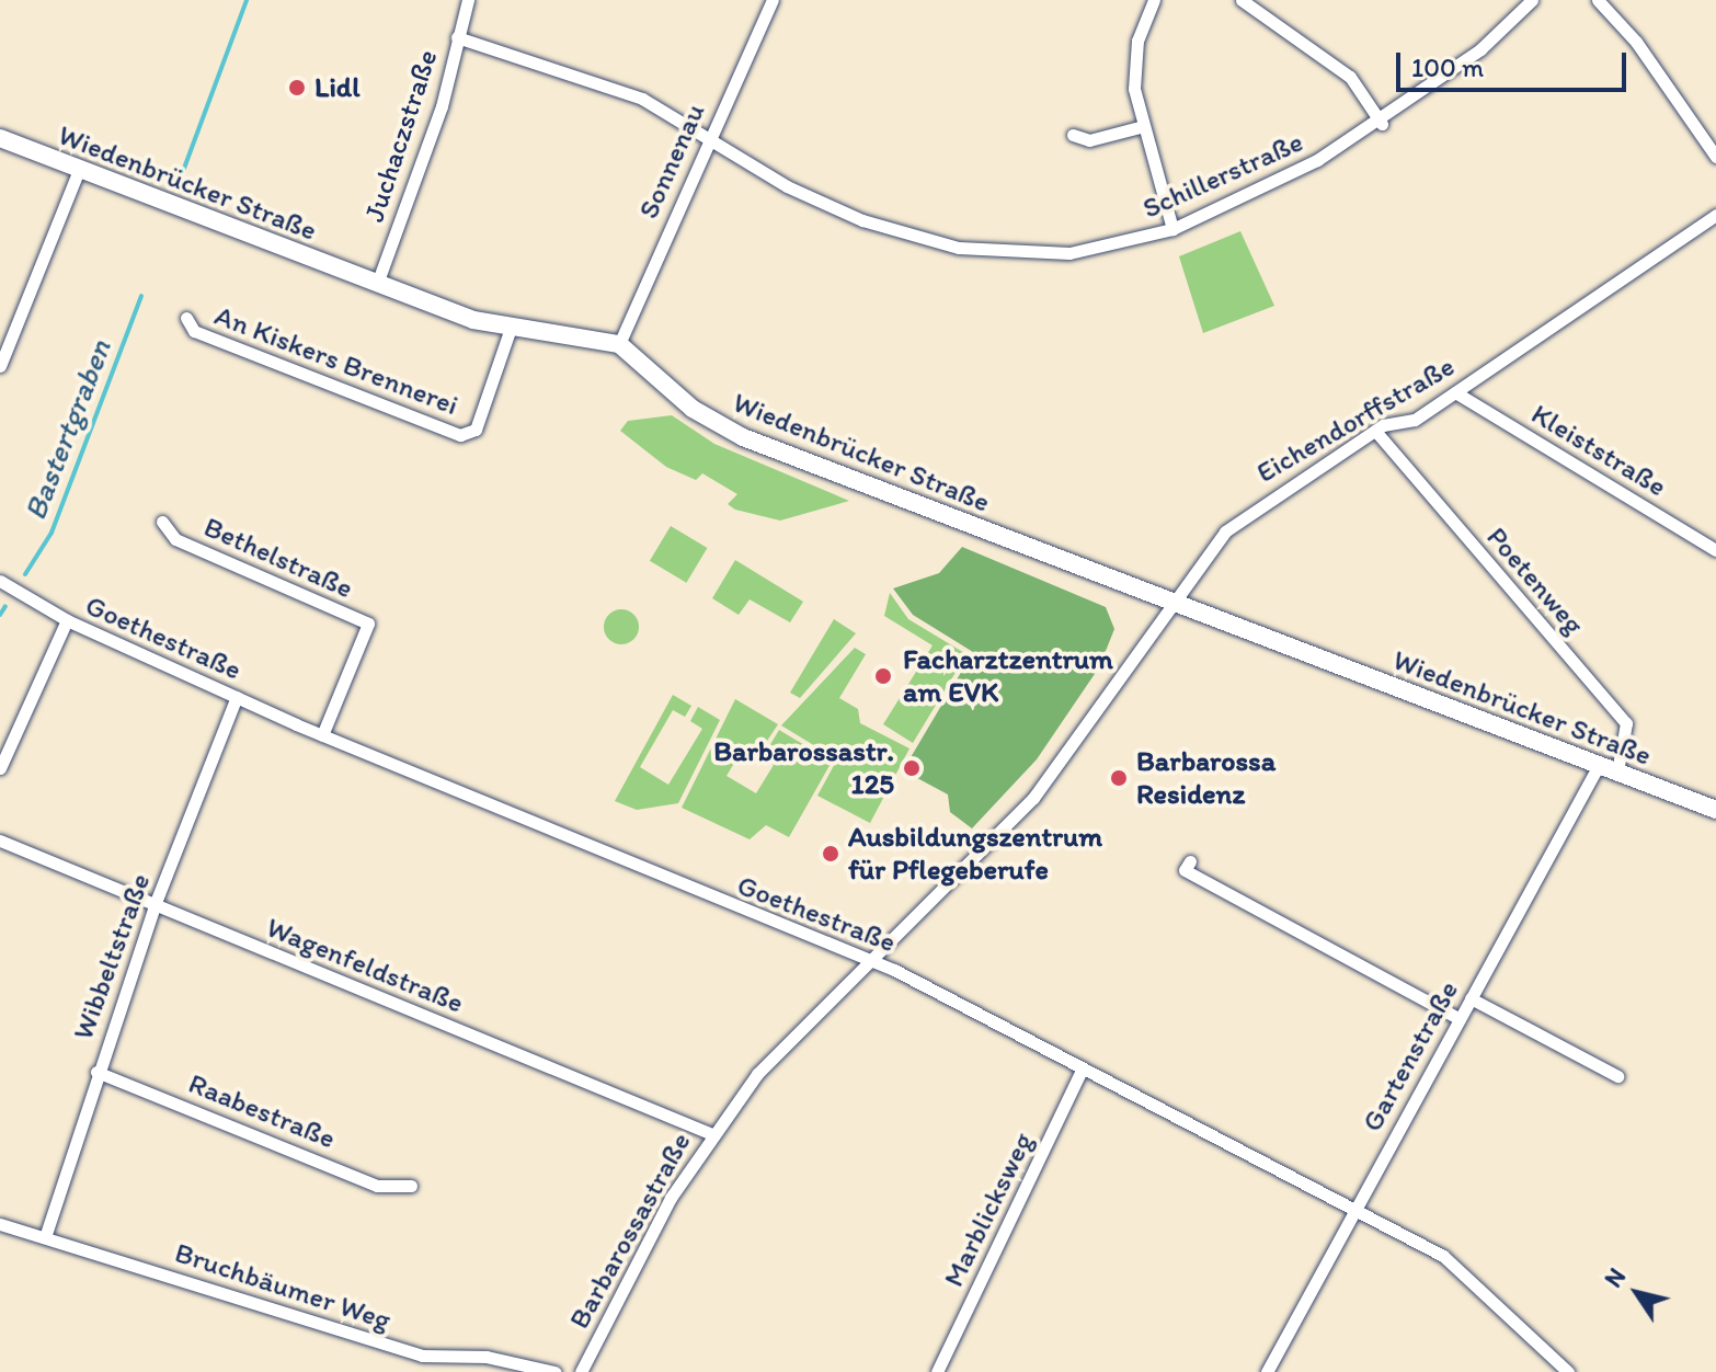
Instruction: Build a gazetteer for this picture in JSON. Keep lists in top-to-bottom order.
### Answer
{
  "streets": {
    "street": [
      "Juchaczstraße",
      "Sonnenau",
      "Schillerstraße",
      "Wiedenbrücker Straße",
      "An Kiskers Brennerei",
      "Eichendorffstraße",
      "Kleiststraße",
      "Bethelstraße",
      "Poetenweg",
      "Goethestraße",
      "Wibbeltstraße",
      "Wagenfeldstraße",
      "Gartenstraße",
      "Raabestraße",
      "Marblicksweg",
      "Barbarossastraße",
      "Bruchbäumer Weg"
    ]
  },
  "crossings": [
    ["Juchaczstraße", "Schillerstraße"],
    ["Juchaczstraße", "Wiedenbrücker Straße"],
    ["Sonnenau", "Schillerstraße"],
    ["Sonnenau", "Wiedenbrücker Straße"],
    ["Wiedenbrücker Straße", "An Kiskers Brennerei"],
    ["Wiedenbrücker Straße", "Eichendorffstraße"],
    ["Wiedenbrücker Straße", "Poetenweg"],
    ["Wiedenbrücker Straße", "Gartenstraße"],
    ["Wiedenbrücker Straße", "Barbarossastraße"],
    ["Eichendorffstraße", "Kleiststraße"],
    ["Eichendorffstraße", "Poetenweg"],
    ["Eichendorffstraße", "Barbarossastraße"],
    ["Bethelstraße", "Goethestraße"],
    ["Goethestraße", "Wibbeltstraße"],
    ["Goethestraße", "Gartenstraße"],
    ["Goethestraße", "Marblicksweg"],
    ["Goethestraße", "Barbarossastraße"],
    ["Wibbeltstraße", "Wagenfeldstraße"],
    ["Wibbeltstraße", "Raabestraße"],
    ["Wibbeltstraße", "Bruchbäumer Weg"],
    ["Wagenfeldstraße", "Barbarossastraße"]
  ],
  "water": ["Bastertgraben"],
  "places": [
    "Lidl",
    "Facharztzentrum am EVK",
    "Barbarossastr. 125",
    "Barbarossa Residenz",
    "Ausbildungszentrum für Pflegeberufe"
  ],
  "scale_bar": "100 m",
  "north": "top left"
}
